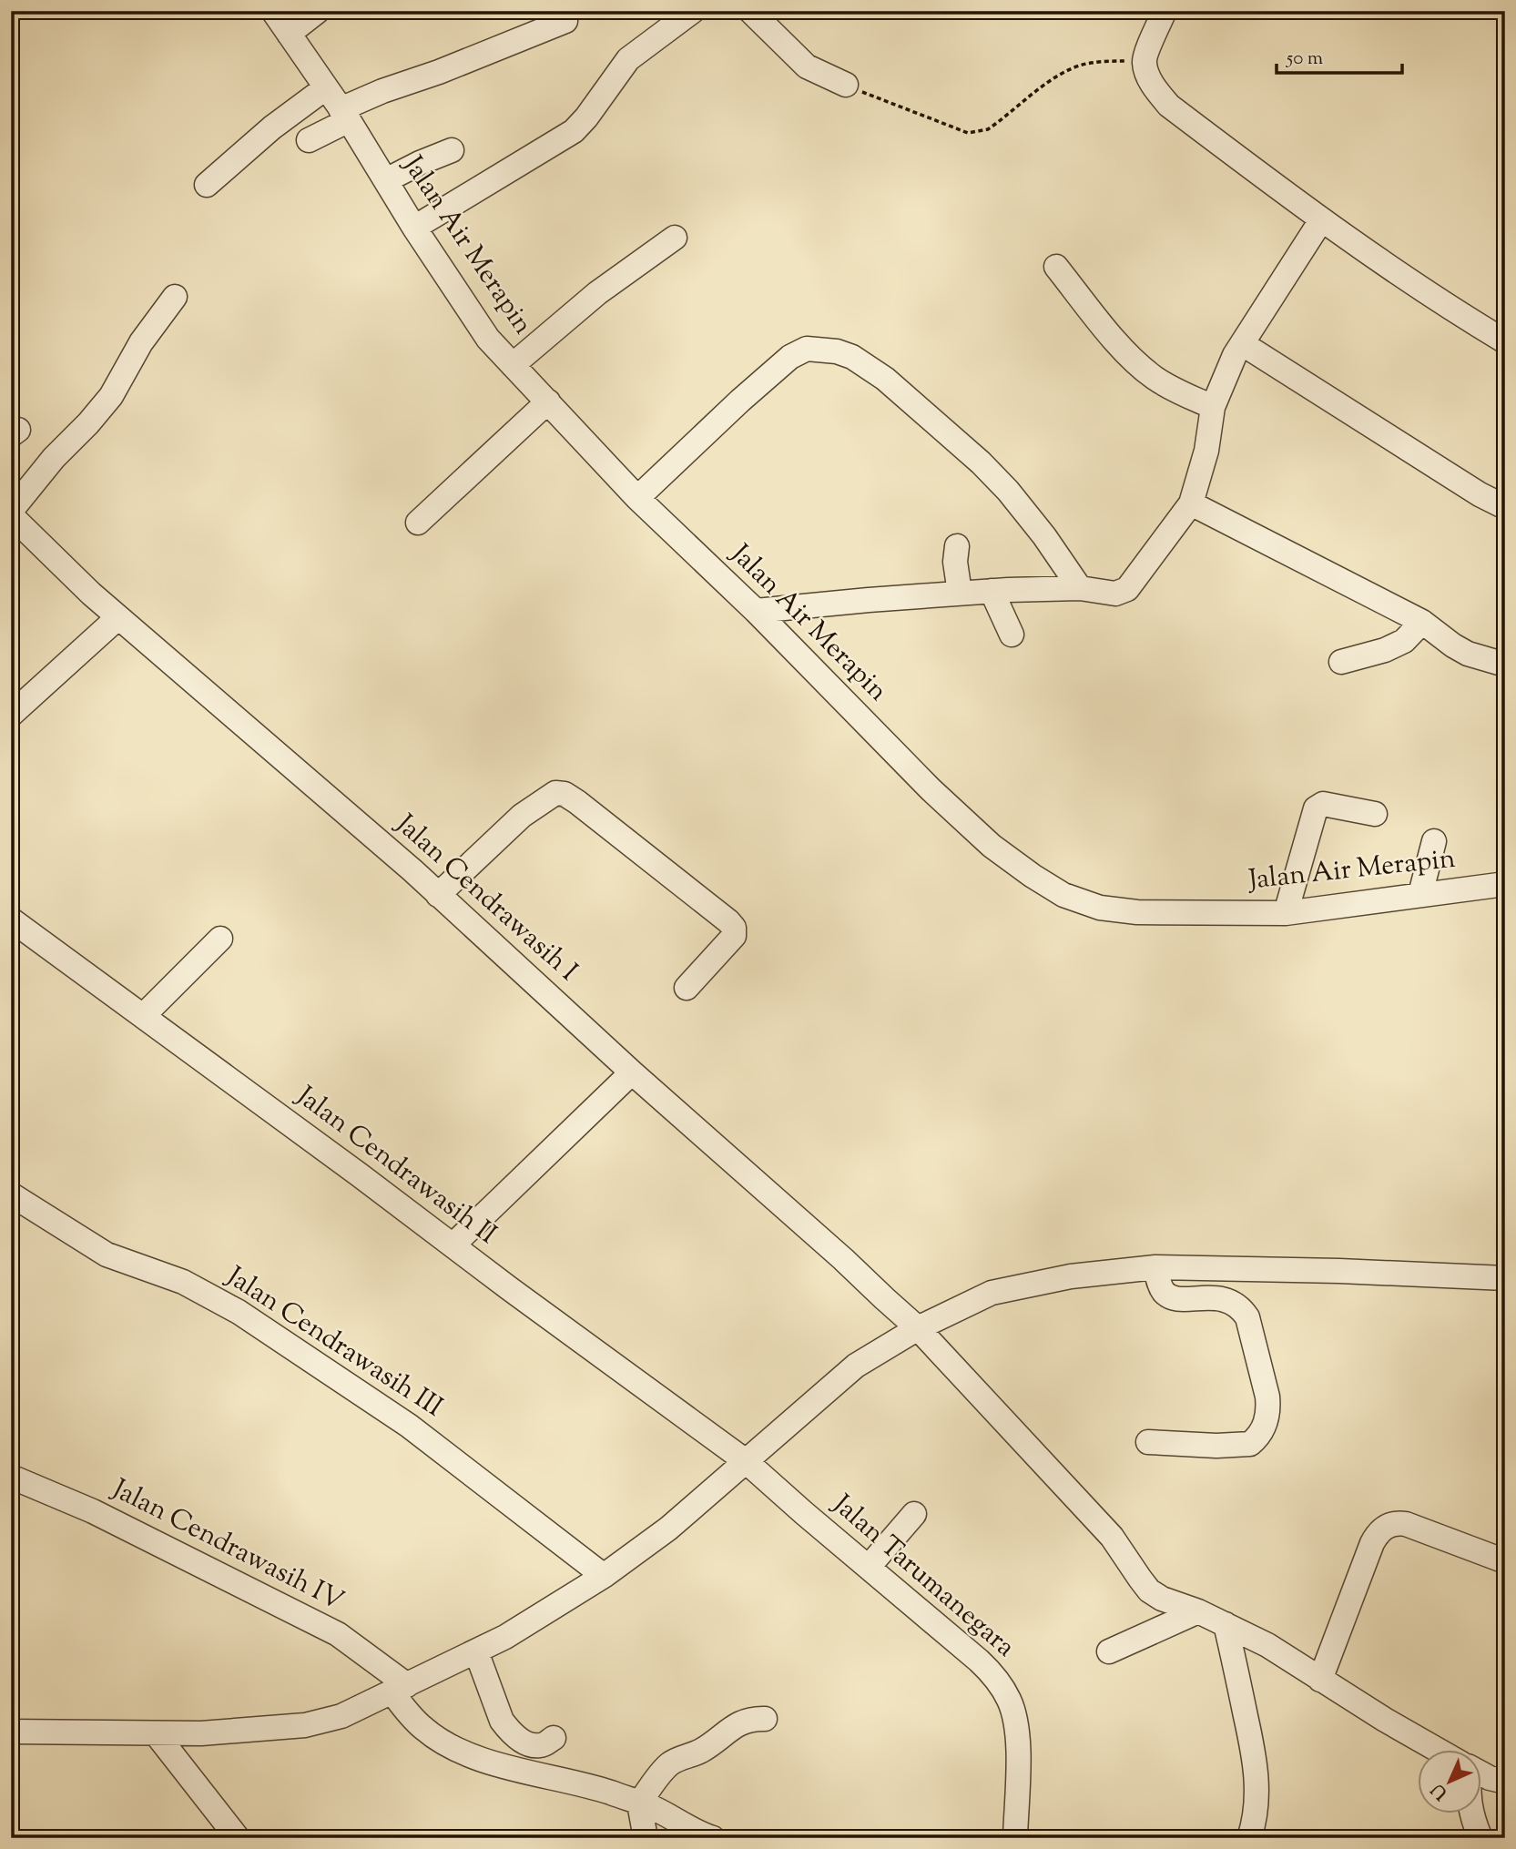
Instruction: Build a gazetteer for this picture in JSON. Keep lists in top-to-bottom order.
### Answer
{
  "streets": {
    "street": [
      "Jalan Air Merapin",
      "Jalan Cendrawasih I",
      "Jalan Cendrawasih II",
      "Jalan Cendrawasih III",
      "Jalan Cendrawasih IV",
      "Jalan Tarumanegara"
    ]
  },
  "crossings": [
    ["Jalan Cendrawasih II", "Jalan Tarumanegara"]
  ],
  "scale_bar": "50 m",
  "north": "bottom left"
}
